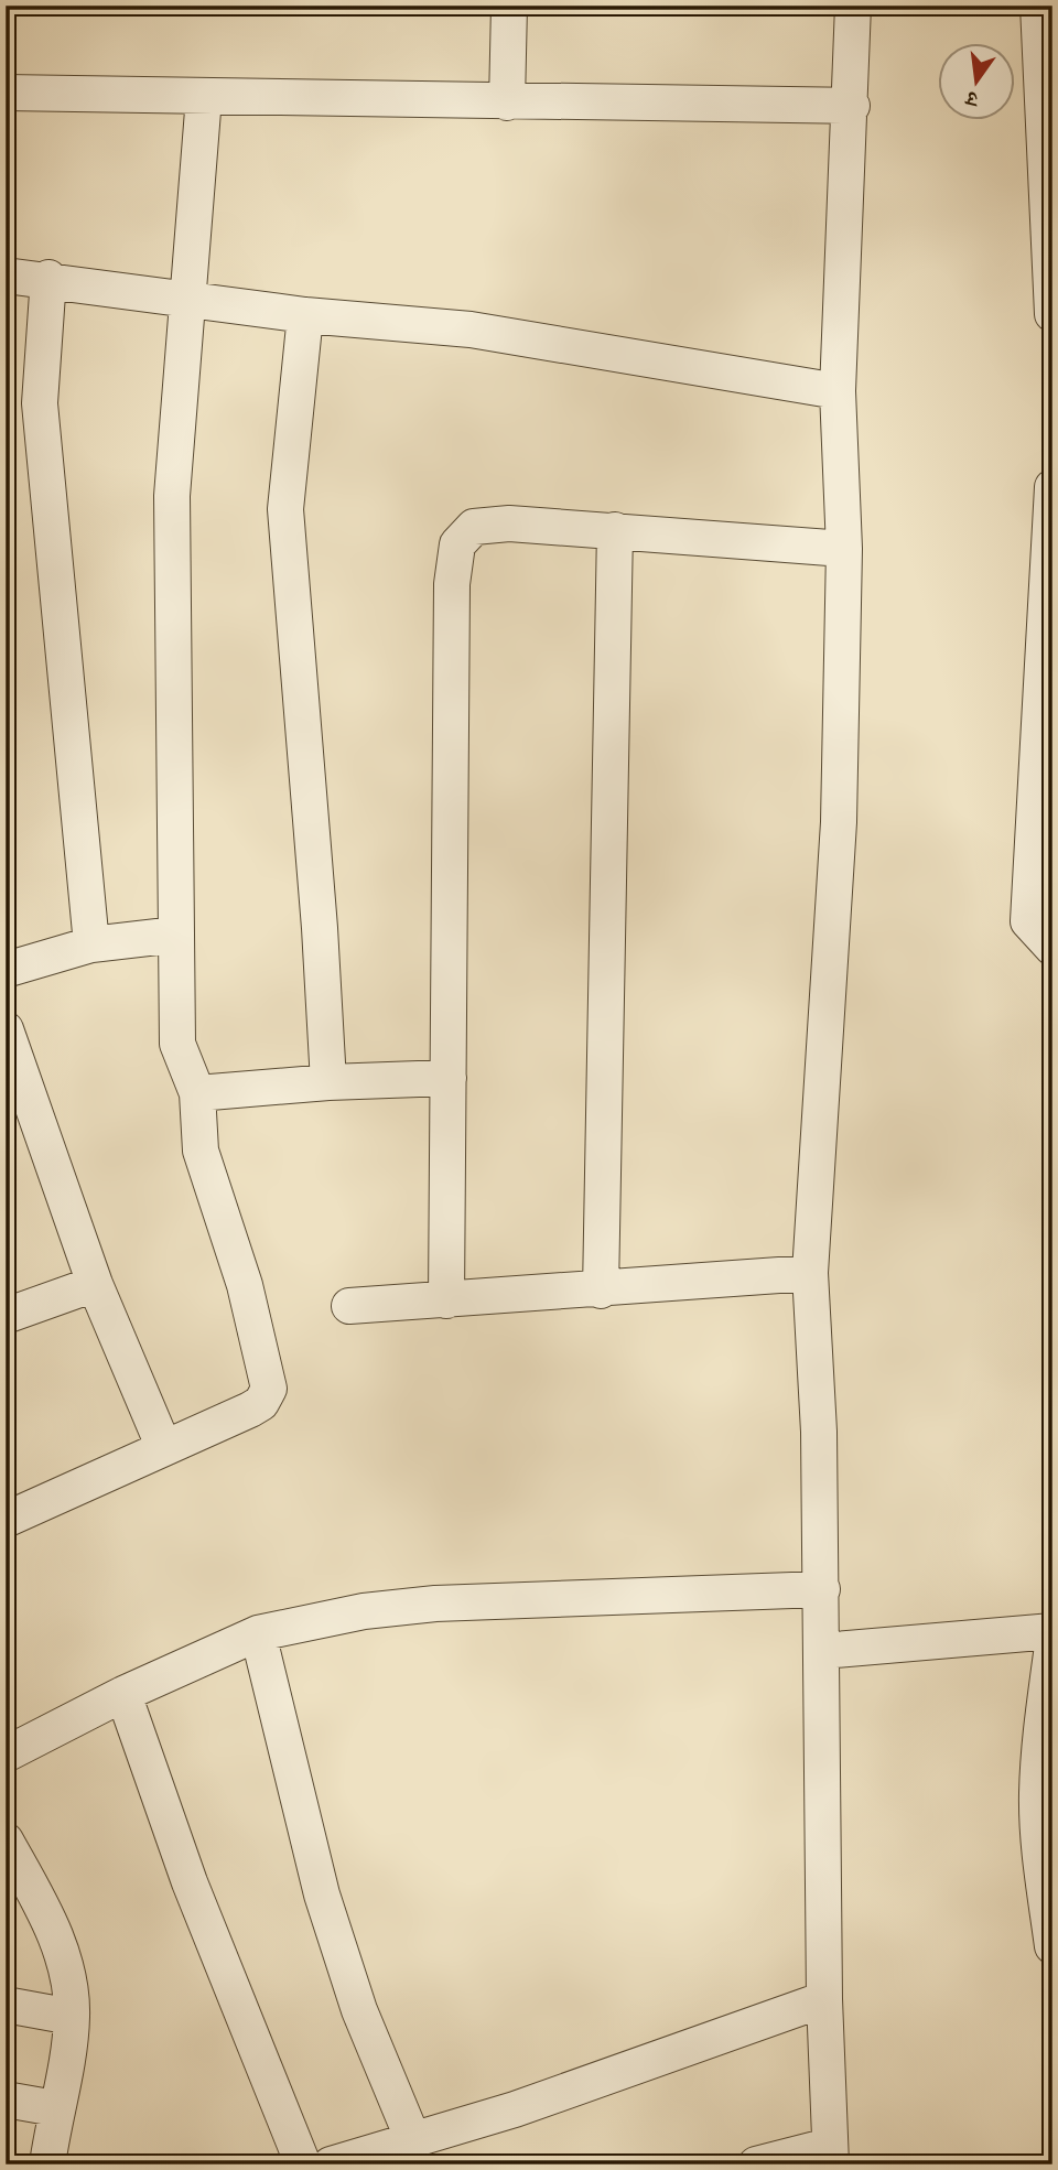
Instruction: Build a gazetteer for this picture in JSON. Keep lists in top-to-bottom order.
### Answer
{
  "north": "bottom"
}
